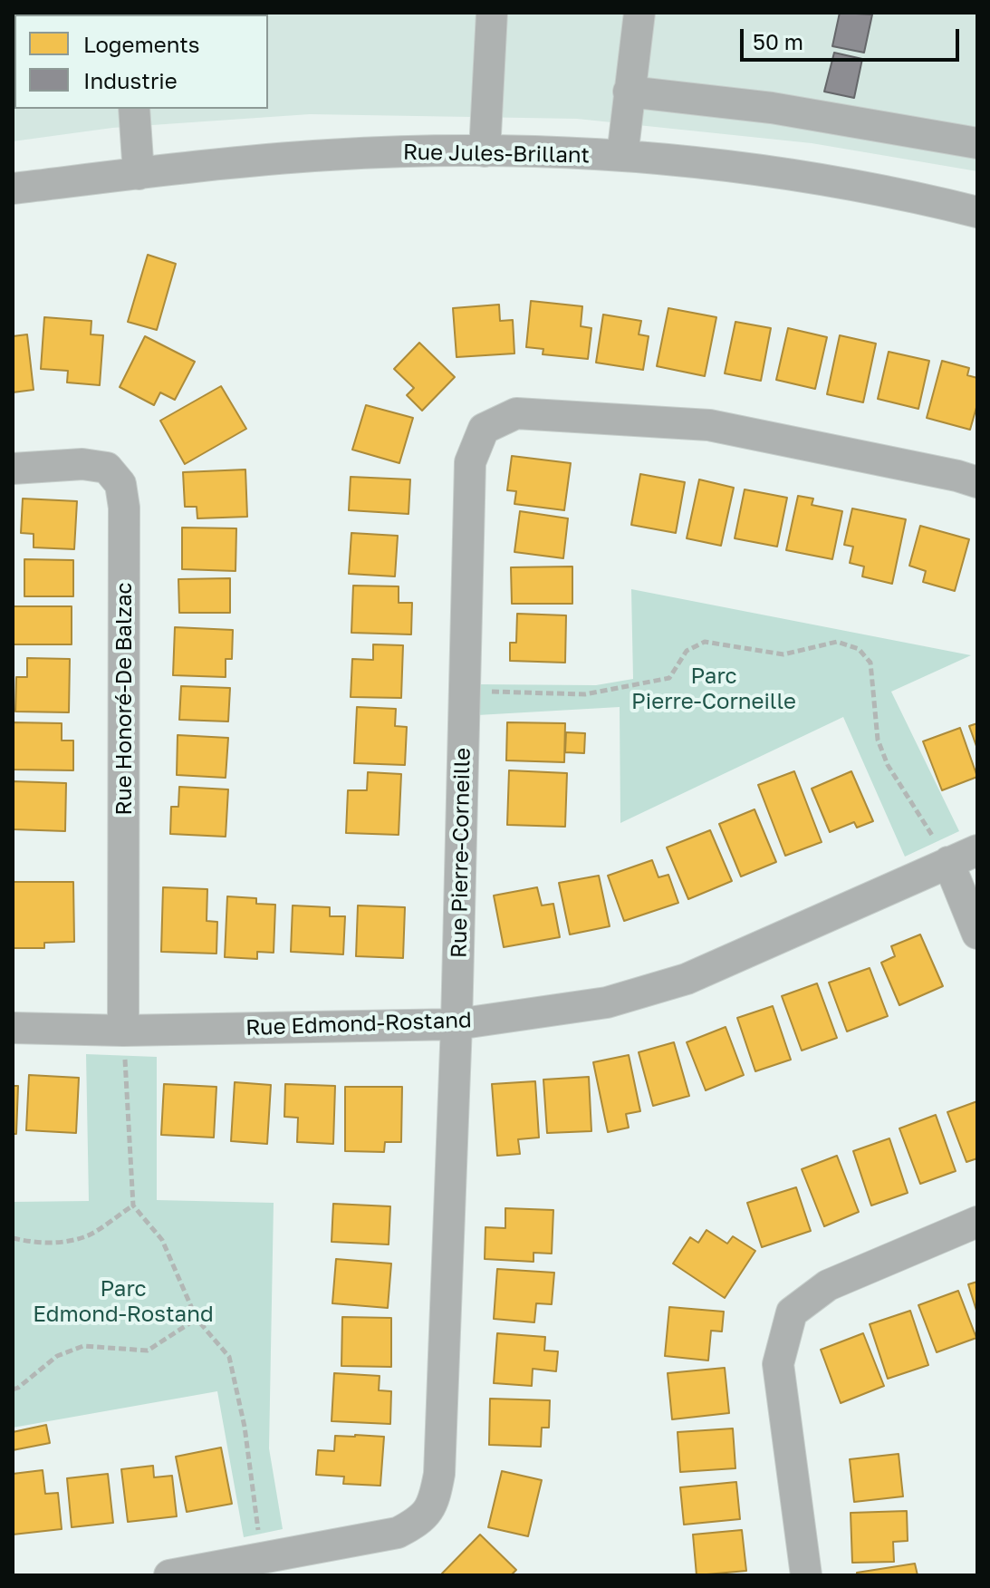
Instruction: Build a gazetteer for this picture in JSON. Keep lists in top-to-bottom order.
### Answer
{
  "streets": {
    "street": [
      "Rue Jules-Brillant",
      "Rue Honoré-De Balzac",
      "Rue Pierre-Corneille",
      "Rue Edmond-Rostand"
    ]
  },
  "crossings": [
    ["Rue Honoré-De Balzac", "Rue Edmond-Rostand"],
    ["Rue Pierre-Corneille", "Rue Edmond-Rostand"]
  ],
  "parks": ["Parc Pierre-Corneille", "Parc Edmond-Rostand"],
  "legend": ["Logements", "Industrie"],
  "scale_bar": "50 m"
}
